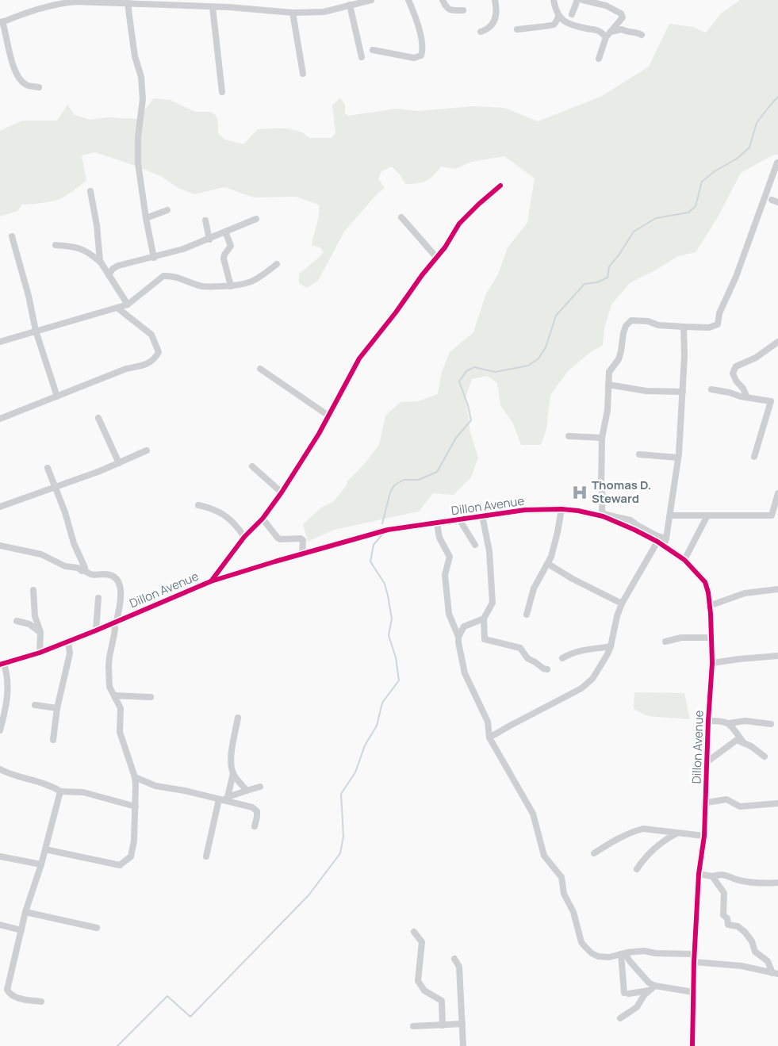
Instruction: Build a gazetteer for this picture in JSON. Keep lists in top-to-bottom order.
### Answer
{
  "streets": {
    "street": ["Dillon Avenue"]
  },
  "places": {
    "hospital": ["Thomas D. Steward"]
  }
}
